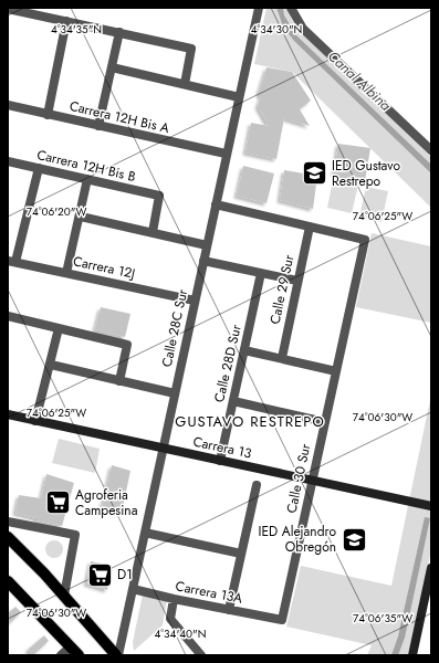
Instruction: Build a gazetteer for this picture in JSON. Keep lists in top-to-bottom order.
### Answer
{
  "streets": {
    "street": [
      "Carrera 12H Bis A",
      "Carrera 12H Bis B",
      "Carrera 12J",
      "Calle 29 Sur",
      "Calle 28C Sur",
      "Calle 28D Sur",
      "Carrera 13",
      "Calle 30 Sur",
      "Carrera 13A"
    ]
  },
  "crossings": [
    ["Carrera 12H Bis A", "Calle 28C Sur"],
    ["Carrera 12J", "Calle 28C Sur"],
    ["Calle 29 Sur", "Calle 30 Sur"],
    ["Calle 28C Sur", "Carrera 13"],
    ["Calle 28C Sur", "Carrera 13A"],
    ["Calle 28D Sur", "Carrera 13"],
    ["Carrera 13", "Calle 30 Sur"],
    ["Calle 30 Sur", "Carrera 13A"]
  ],
  "districts": ["GUSTAVO RESTREPO"],
  "water": ["Canal Albina"],
  "places": {
    "school or university": ["IED Gustavo Restrepo", "IED Alejandro Obregón"],
    "supermarket": ["Agroferia Campesina", "D1"]
  },
  "coordinates": [
    "4°34'35\"N",
    "4°34'30\"N",
    "74°06'20\"W",
    "74°06'25\"W",
    "74°06'30\"W",
    "74°06'35\"W",
    "4°34'40\"N"
  ]
}
